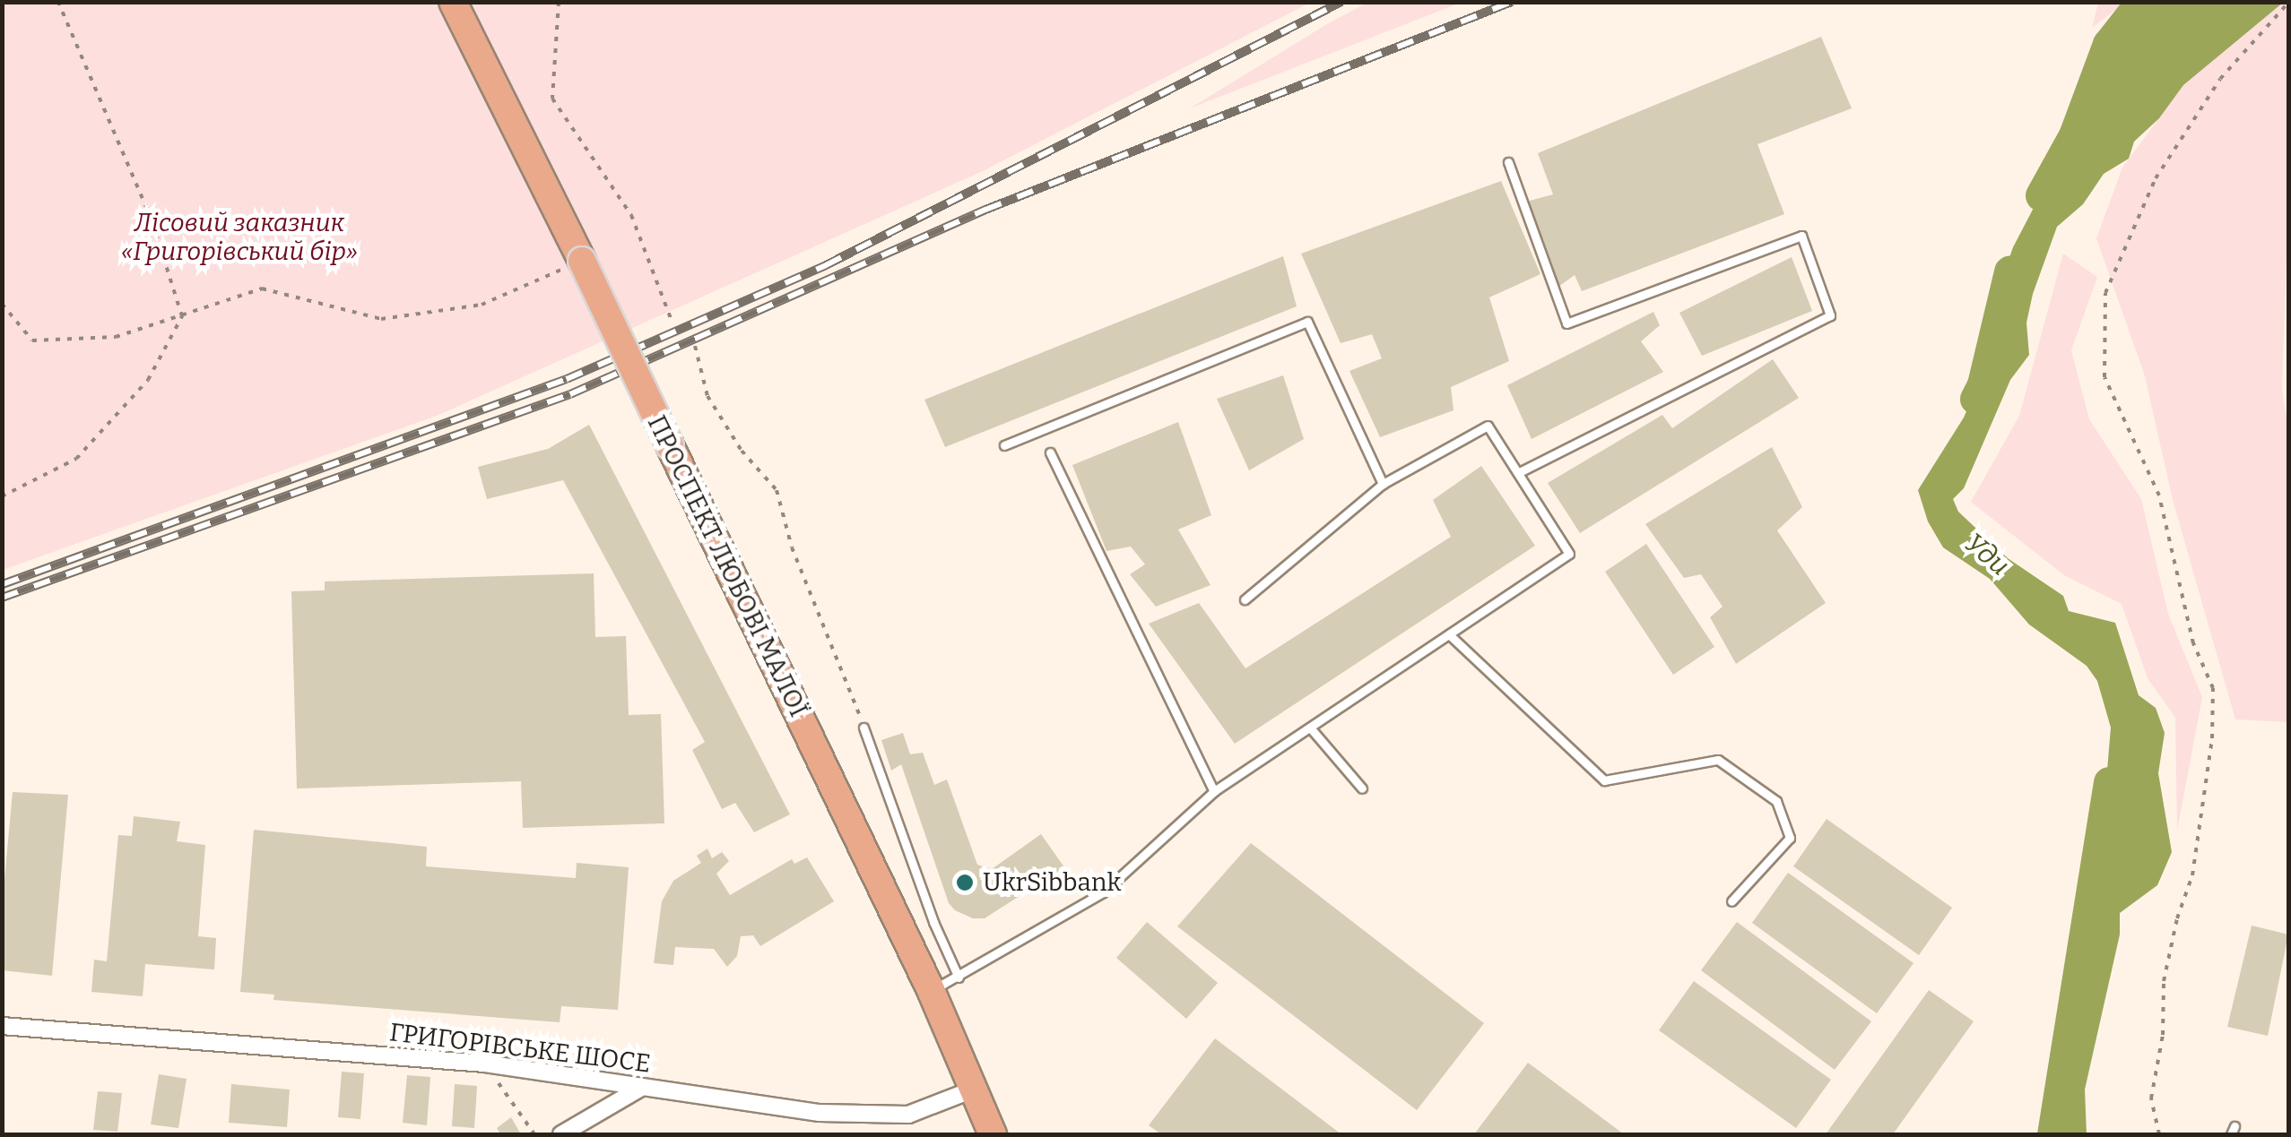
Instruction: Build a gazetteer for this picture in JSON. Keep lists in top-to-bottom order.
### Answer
{
  "streets": {
    "main road": ["ПРОСПЕКТ ЛЮБОВІ МАЛОЇ"],
    "street": ["ГРИГОРІВСЬКЕ ШОСЕ"]
  },
  "crossings": [
    ["ПРОСПЕКТ ЛЮБОВІ МАЛОЇ", "ГРИГОРІВСЬКЕ ШОСЕ"]
  ],
  "water": ["Уди"],
  "parks": ["Лісовий заказник «Григорівський бір»"],
  "places": ["UkrSibbank"]
}
